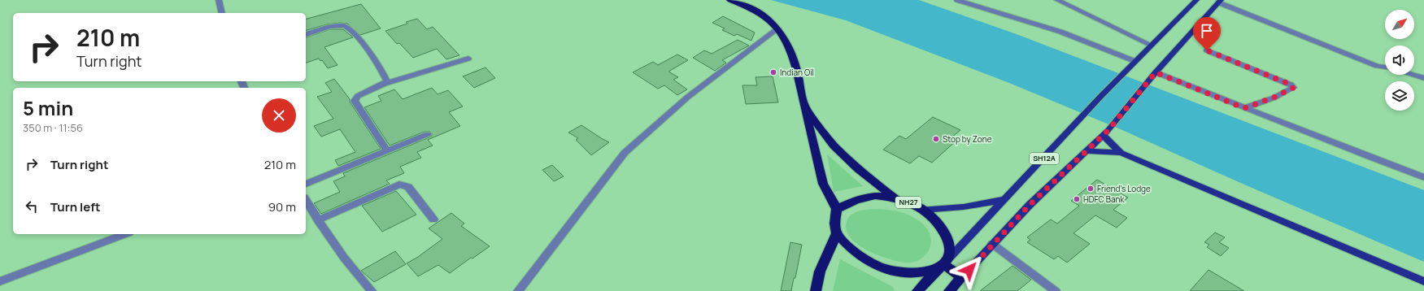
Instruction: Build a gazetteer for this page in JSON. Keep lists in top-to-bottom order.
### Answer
{
  "streets": {
    "highway": ["NH27"],
    "main road": ["SH12A"]
  },
  "crossings": [
    ["SH12A", "NH27"]
  ],
  "places": [
    "Indian Oil",
    "Stop by Zone",
    "Friend's Lodge",
    "HDFC Bank"
  ],
  "north": "top right",
  "page": {
    "turn": ["210 m", "Turn right"],
    "heading": ["5 min", "350 m · 11:56"],
    "list": [
      {
        "name": "Turn right",
        "value": "210 m"
      },
      {
        "name": "Turn left",
        "value": "90 m"
      }
    ]
  }
}
